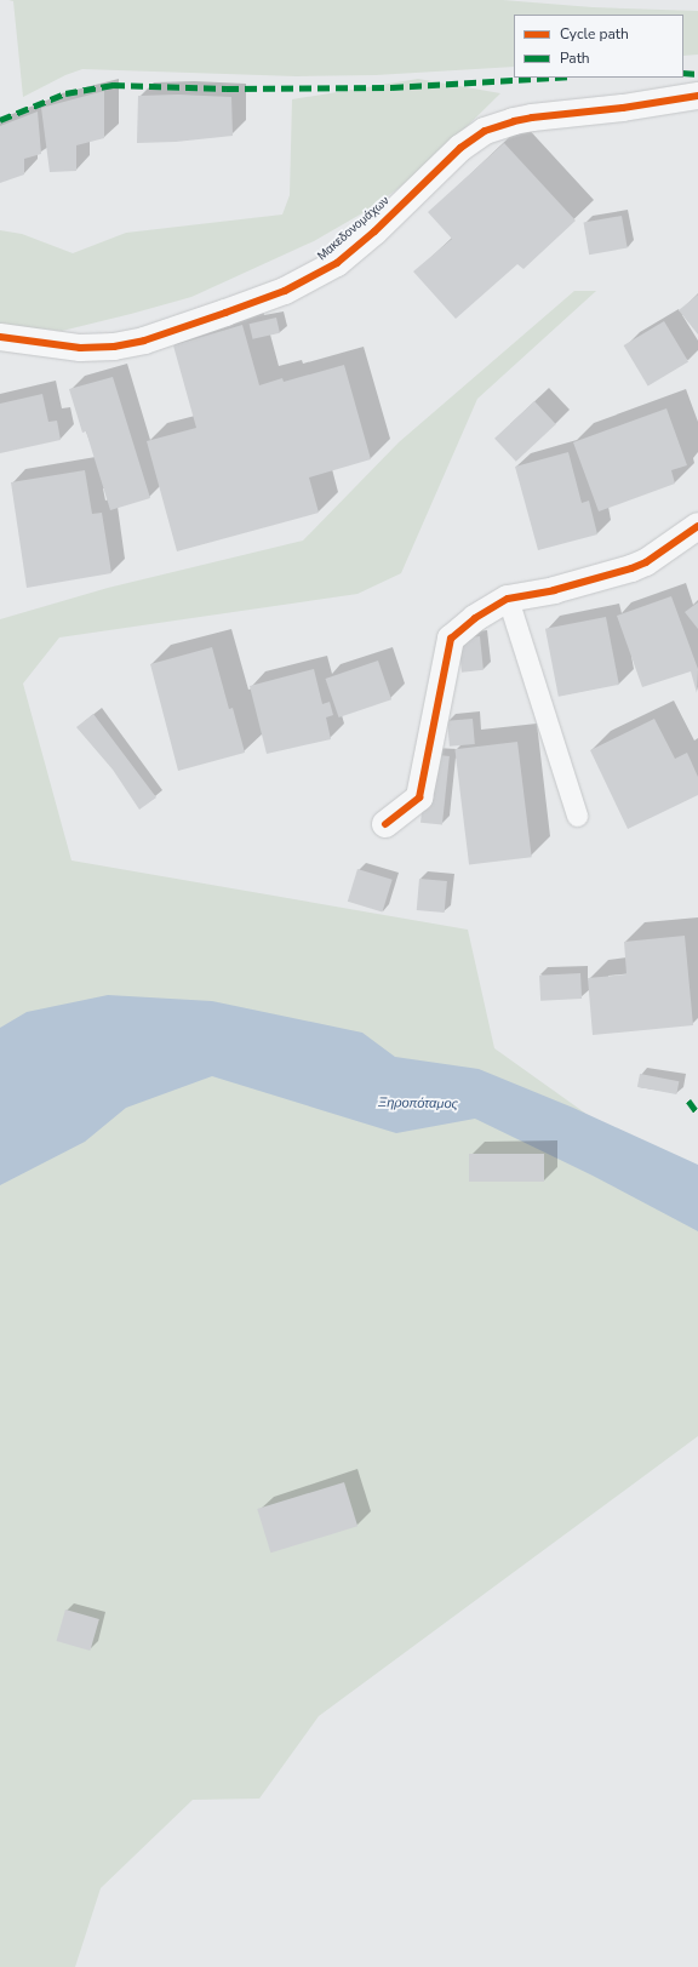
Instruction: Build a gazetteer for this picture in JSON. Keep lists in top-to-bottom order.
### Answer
{
  "streets": {
    "street": ["Μακεδονομάχων"]
  },
  "water": ["Ξηροπόταμος"],
  "legend": ["Cycle path", "Path"]
}
